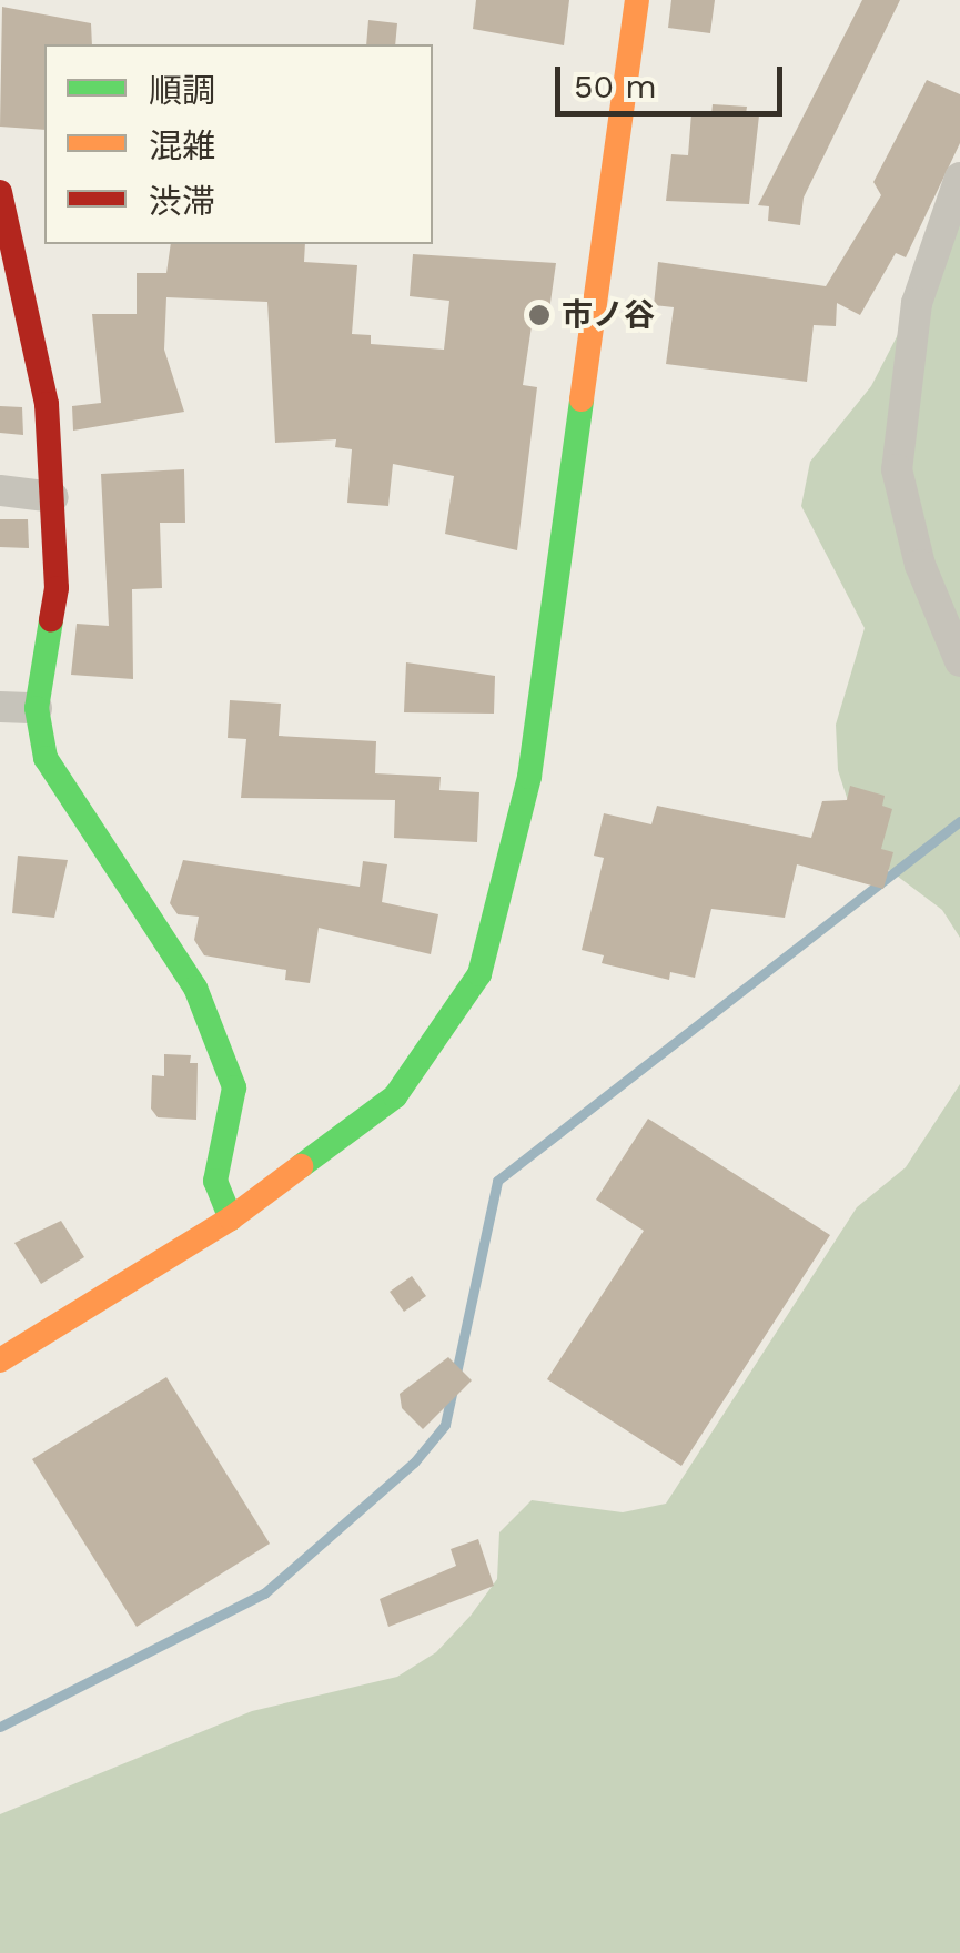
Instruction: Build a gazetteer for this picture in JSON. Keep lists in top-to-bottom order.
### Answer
{
  "places": ["市ノ谷"],
  "legend": ["順調", "混雑", "渋滞"],
  "scale_bar": "50 m"
}
